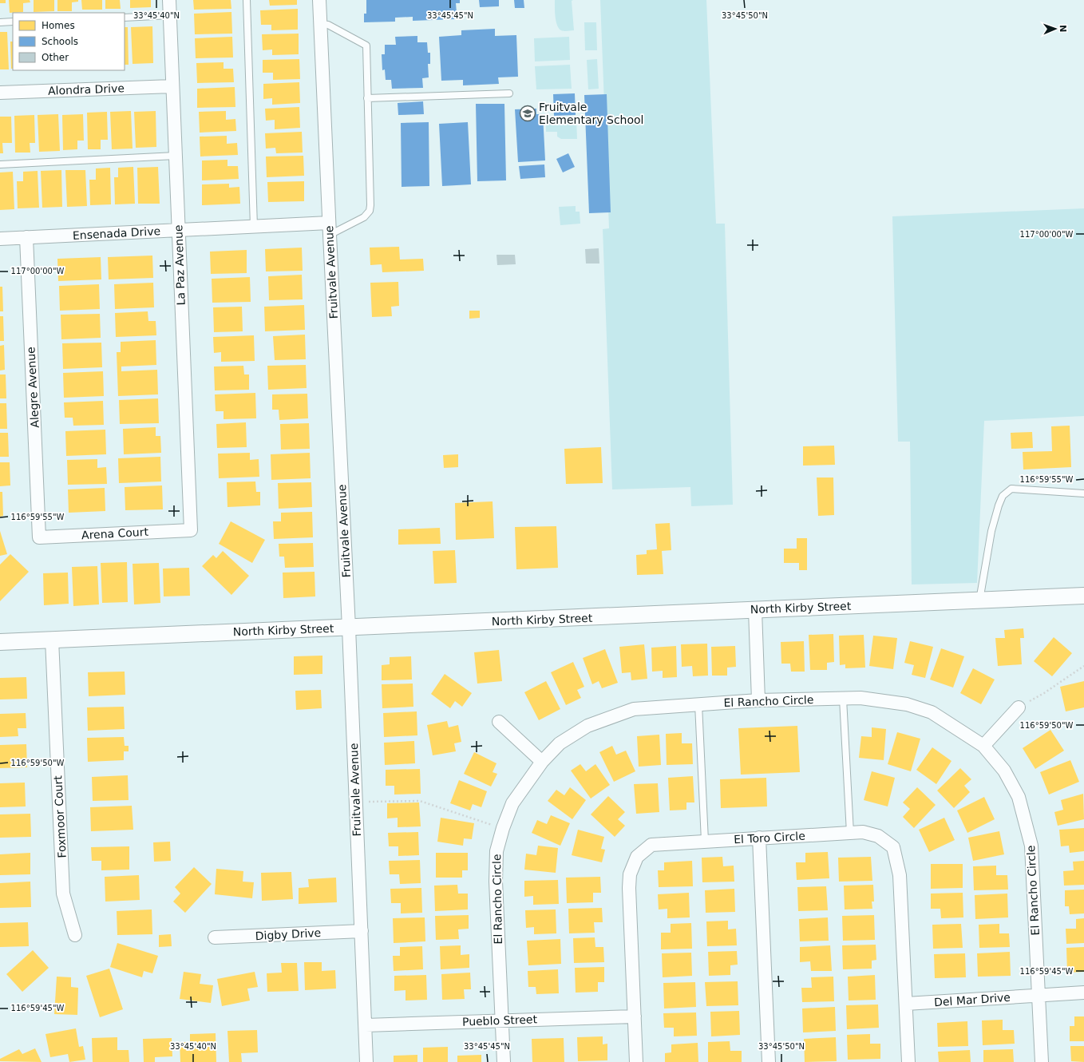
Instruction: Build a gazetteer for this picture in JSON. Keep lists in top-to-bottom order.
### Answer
{
  "streets": {
    "street": [
      "Alondra Drive",
      "Ensenada Drive",
      "La Paz Avenue",
      "Fruitvale Avenue",
      "Alegre Avenue",
      "Arena Court",
      "North Kirby Street",
      "El Rancho Circle",
      "Foxmoor Court",
      "El Toro Circle",
      "Digby Drive",
      "Del Mar Drive",
      "Pueblo Street"
    ]
  },
  "crossings": [
    ["Alondra Drive", "La Paz Avenue"],
    ["Ensenada Drive", "La Paz Avenue"],
    ["Ensenada Drive", "Fruitvale Avenue"],
    ["Ensenada Drive", "Alegre Avenue"],
    ["La Paz Avenue", "Arena Court"],
    ["Fruitvale Avenue", "North Kirby Street"],
    ["Fruitvale Avenue", "Digby Drive"],
    ["Fruitvale Avenue", "Pueblo Street"],
    ["Alegre Avenue", "Arena Court"],
    ["North Kirby Street", "Foxmoor Court"],
    ["El Rancho Circle", "Del Mar Drive"],
    ["El Rancho Circle", "Pueblo Street"],
    ["El Toro Circle", "Del Mar Drive"],
    ["El Toro Circle", "Pueblo Street"]
  ],
  "places": {
    "school or university": ["Fruitvale Elementary School"]
  },
  "legend": ["Homes", "Schools", "Other"],
  "north": "right",
  "coordinates": [
    "33°45'40\"N",
    "33°45'45\"N",
    "33°45'50\"N",
    "117°00'00\"W",
    "116°59'55\"W",
    "116°59'50\"W",
    "116°59'45\"W"
  ]
}
